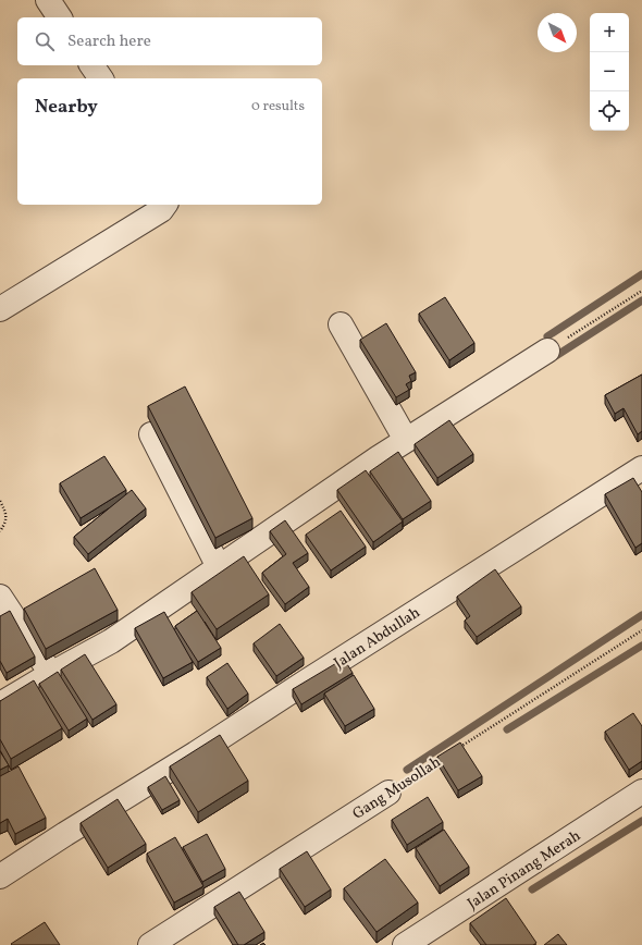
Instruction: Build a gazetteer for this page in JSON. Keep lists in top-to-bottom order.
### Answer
{
  "streets": {
    "street": ["Jalan Abdullah", "Gang Musollah", "Jalan Pinang Merah"]
  },
  "north": "bottom right",
  "page": {
    "map_buttons": ["+", "−"],
    "search": "Search here",
    "heading": ["Nearby", "0 results"]
  }
}
